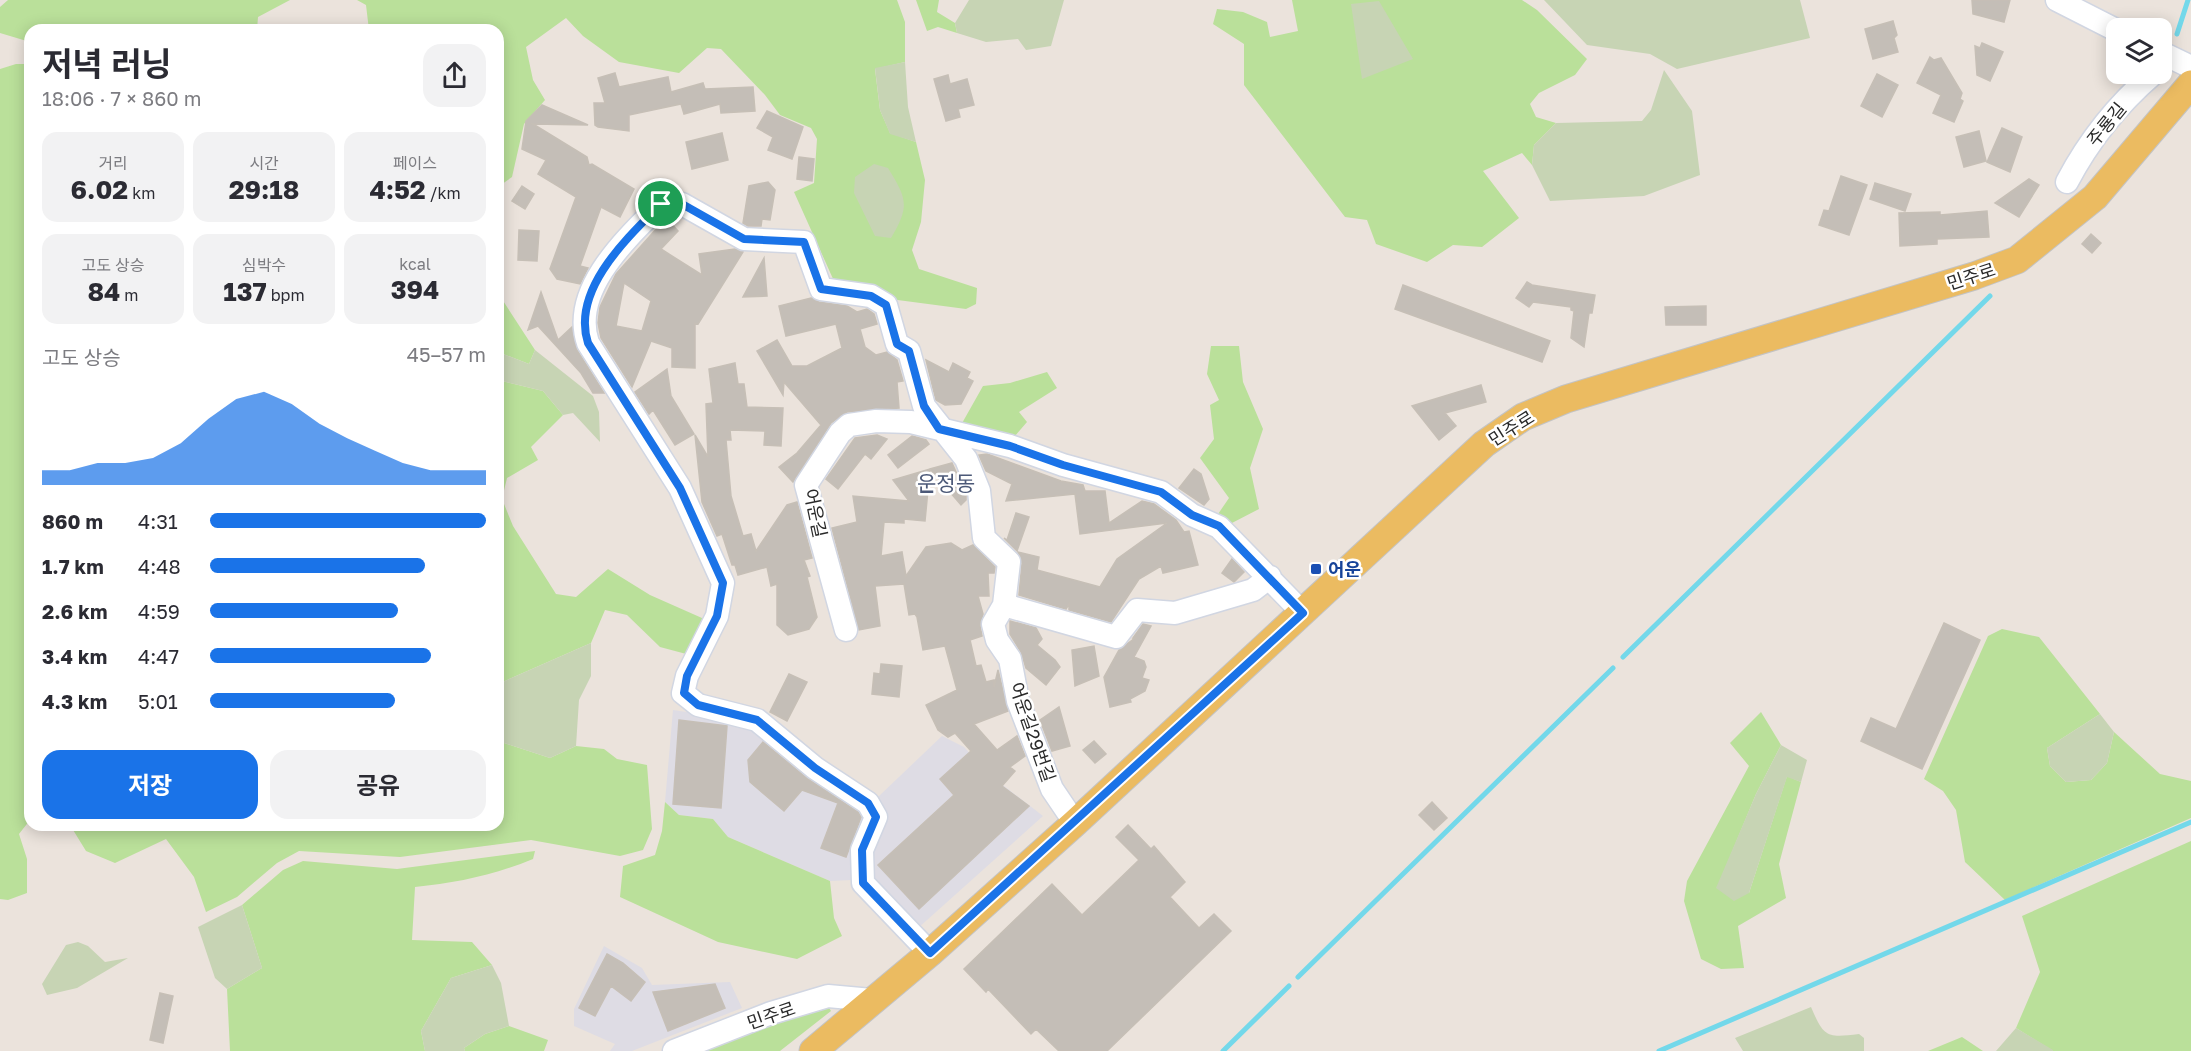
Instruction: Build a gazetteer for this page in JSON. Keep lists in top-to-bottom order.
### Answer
{
  "streets": {
    "main road": ["민주로"],
    "street": ["주룡길", "어운길", "어운길29번길"]
  },
  "crossings": [
    ["민주로", "어운길"],
    ["민주로", "어운길29번길"],
    ["어운길", "어운길29번길"]
  ],
  "districts": ["운정동"],
  "places": {
    "transit": ["어운"]
  },
  "page": {
    "heading": ["저녁 러닝", "18:06 · 7 × 860 m"],
    "stats": [
      ["거리", "6.02 km"],
      ["시간", "29:18"],
      ["페이스", "4:52 /km"],
      ["고도 상승", "84 m"],
      ["심박수", "137 bpm"],
      ["kcal", "394"]
    ],
    "chart": ["고도 상승", "45–57 m"],
    "list": [
      {
        "name": "860 m",
        "note": "4:31"
      },
      {
        "name": "1.7 km",
        "note": "4:48"
      },
      {
        "name": "2.6 km",
        "note": "4:59"
      },
      {
        "name": "3.4 km",
        "note": "4:47"
      },
      {
        "name": "4.3 km",
        "note": "5:01"
      }
    ],
    "buttons": ["저장", "공유"]
  }
}
